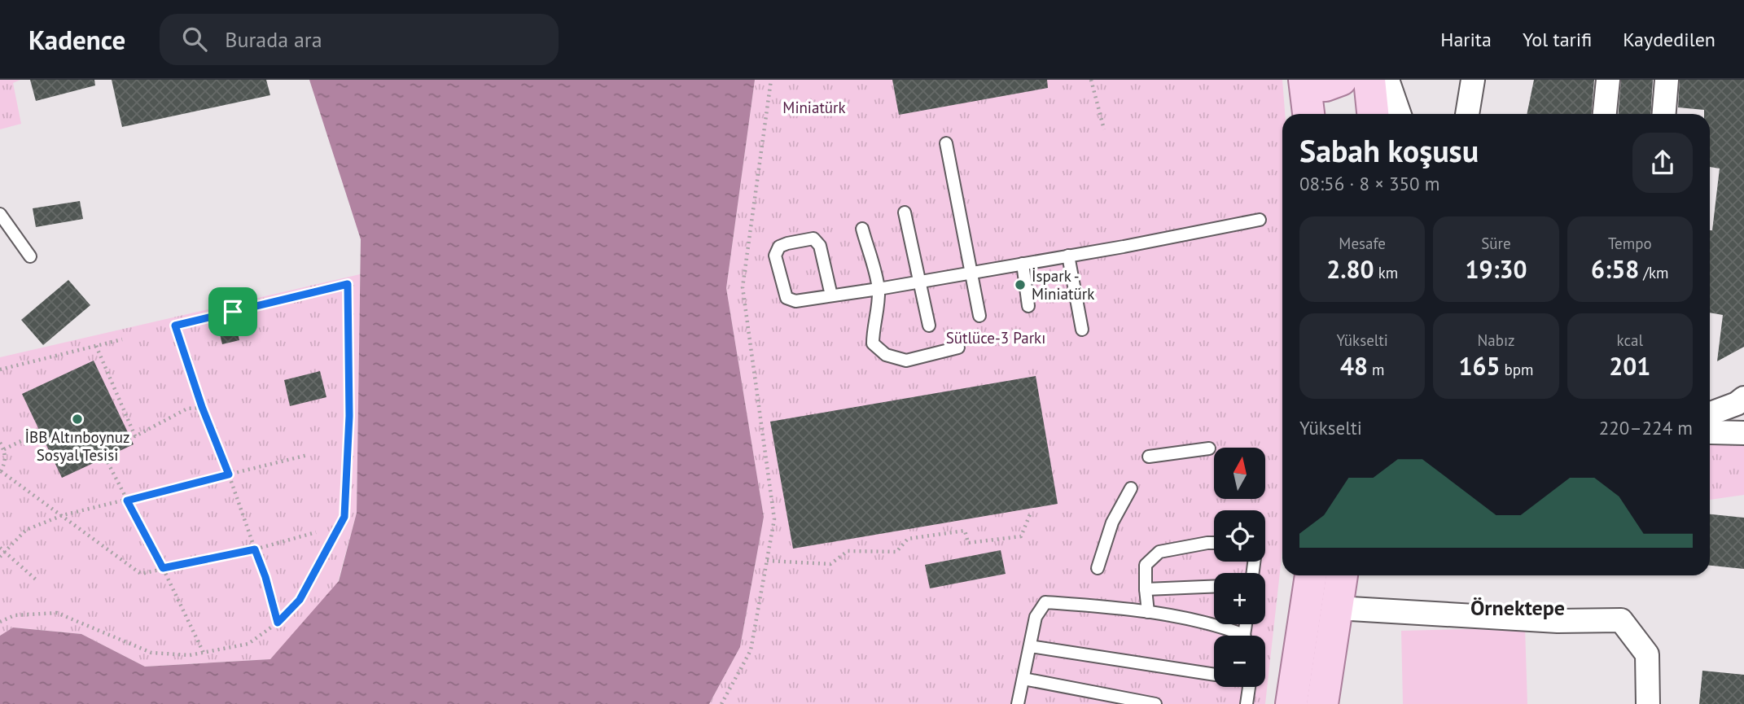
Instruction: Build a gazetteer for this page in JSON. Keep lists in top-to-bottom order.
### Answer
{
  "districts": ["Örnektepe"],
  "parks": ["Miniatürk", "Sütlüce-3 Parkı"],
  "places": ["İspark - Miniatürk", "İBB Altınboynuz Sosyal Tesisi"],
  "north": "top",
  "page": {
    "header": "Kadence",
    "search": "Burada ara",
    "nav": ["Harita", "Yol tarifi", "Kaydedilen"],
    "heading": ["Sabah koşusu", "08:56 · 8 × 350 m"],
    "stats": [
      ["Mesafe", "2.80 km"],
      ["Süre", "19:30"],
      ["Tempo", "6:58 /km"],
      ["Yükselti", "48 m"],
      ["Nabız", "165 bpm"],
      ["kcal", "201"]
    ],
    "chart": ["Yükselti", "220–224 m"],
    "map_buttons": ["+", "−"]
  }
}
